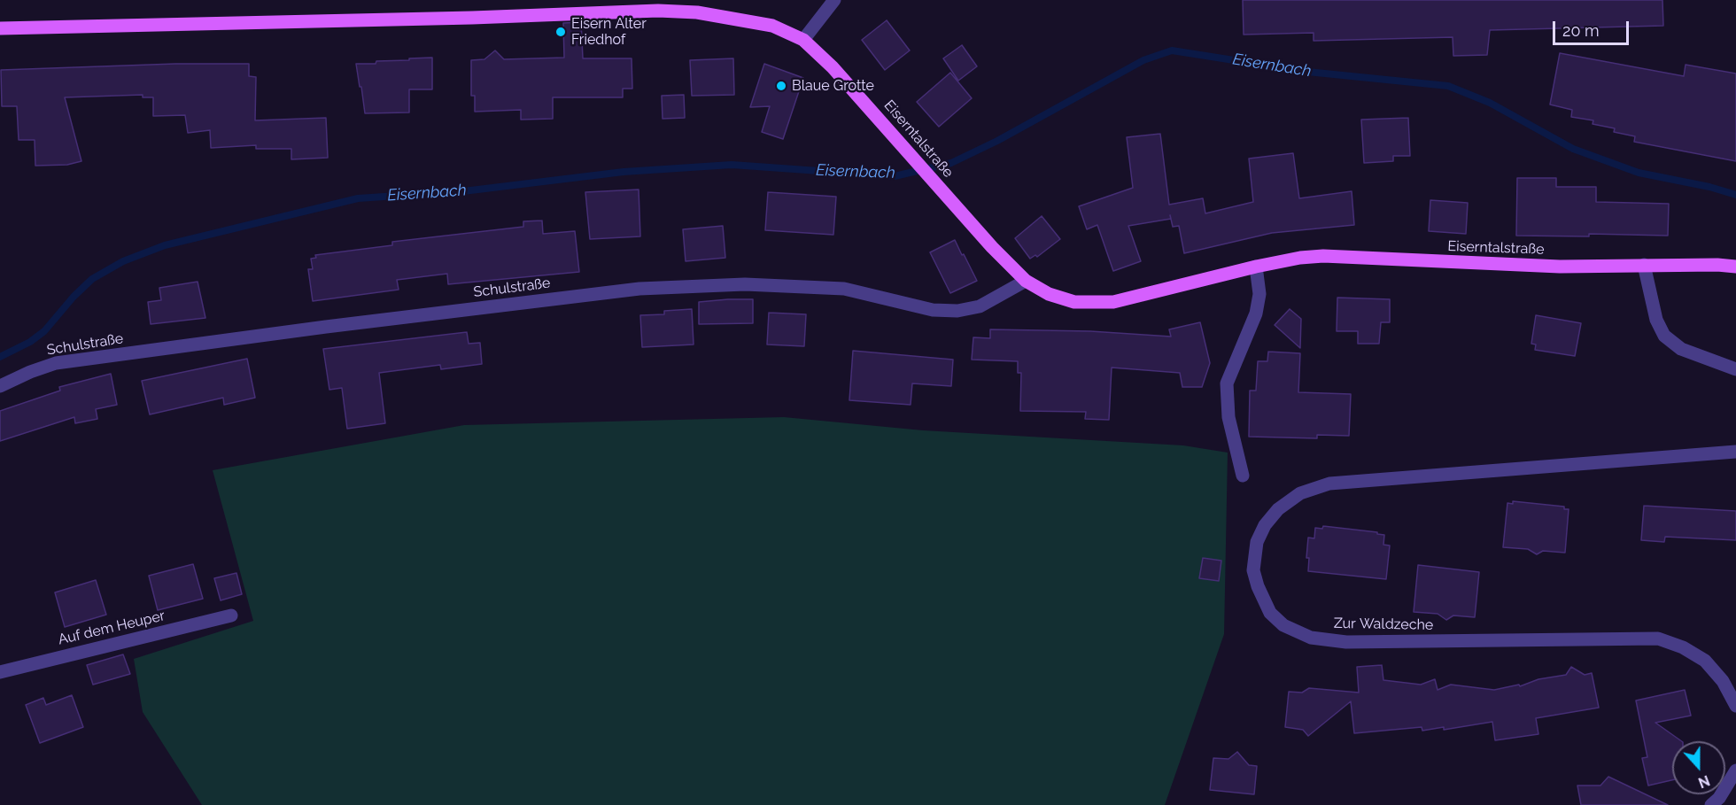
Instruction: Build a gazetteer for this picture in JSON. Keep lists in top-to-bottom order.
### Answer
{
  "streets": {
    "main road": ["Eiserntalstraße"],
    "street": ["Schulstraße", "Zur Waldzeche", "Auf dem Heuper"]
  },
  "crossings": [
    ["Eiserntalstraße", "Schulstraße"]
  ],
  "water": ["Eisernbach"],
  "places": ["Eisern Alter Friedhof", "Blaue Grotte"],
  "scale_bar": "20 m",
  "north": "bottom"
}
